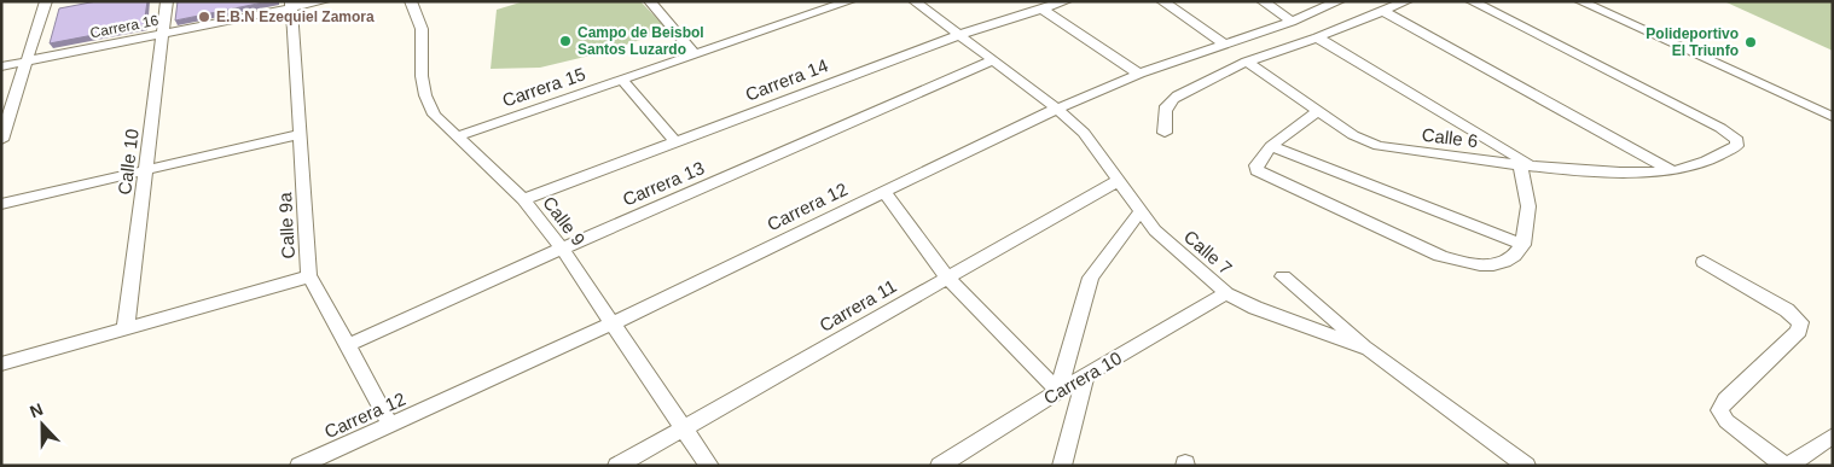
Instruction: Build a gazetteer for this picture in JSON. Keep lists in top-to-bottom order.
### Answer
{
  "streets": {
    "street": [
      "Carrera 16",
      "Carrera 14",
      "Carrera 15",
      "Calle 6",
      "Calle 10",
      "Carrera 13",
      "Carrera 12",
      "Calle 9",
      "Calle 9a",
      "Calle 7",
      "Carrera 11",
      "Carrera 10"
    ]
  },
  "crossings": [
    ["Carrera 16", "Calle 10"],
    ["Carrera 16", "Calle 9a"],
    ["Carrera 14", "Calle 9"],
    ["Carrera 14", "Calle 7"],
    ["Carrera 15", "Calle 9"],
    ["Carrera 13", "Calle 9"],
    ["Carrera 13", "Calle 9a"],
    ["Carrera 13", "Calle 7"],
    ["Carrera 12", "Calle 9"],
    ["Carrera 12", "Calle 9a"],
    ["Carrera 12", "Calle 7"],
    ["Calle 9", "Carrera 11"],
    ["Calle 7", "Carrera 11"],
    ["Calle 7", "Carrera 10"]
  ],
  "places": ["E.B.N Ezequiel Zamora", "Campo de Beisbol Santos Luzardo", "Polideportivo El Triunfo"],
  "north": "top"
}
